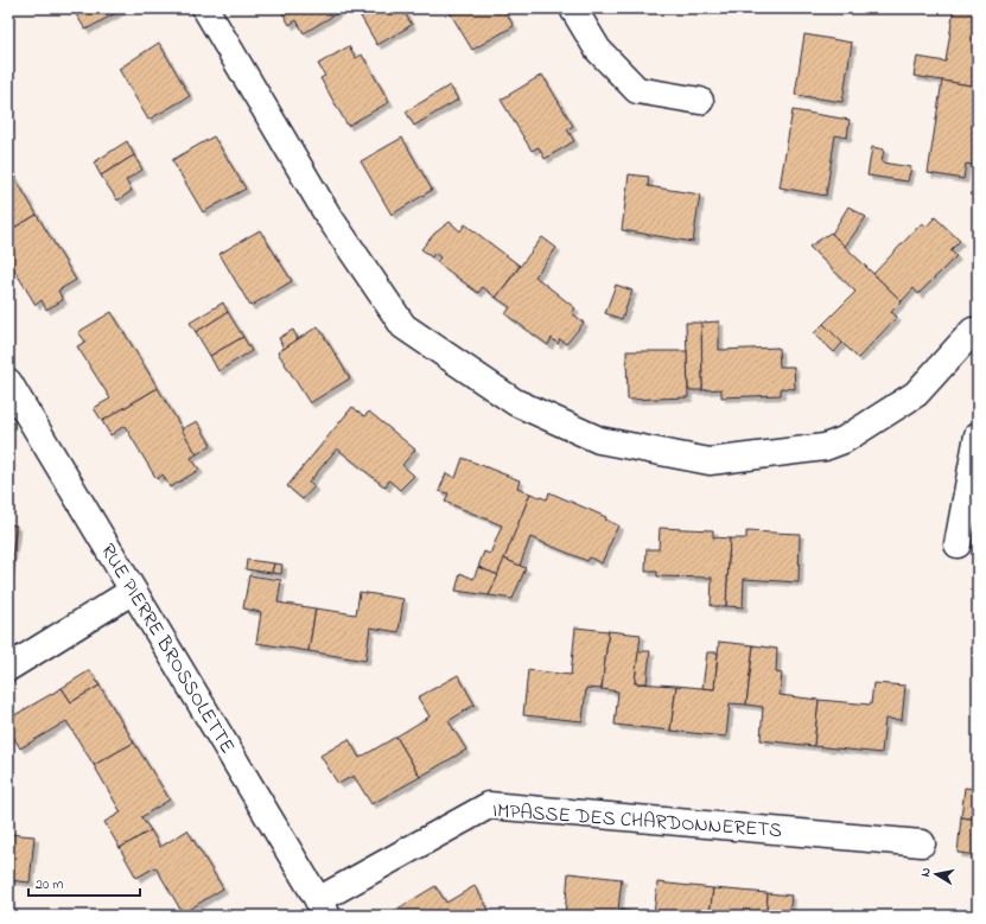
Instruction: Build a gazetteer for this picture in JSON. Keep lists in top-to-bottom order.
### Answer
{
  "streets": {
    "street": ["RUE PIERRE BROSSOLETTE", "IMPASSE DES CHARDONNERETS"]
  },
  "crossings": [
    ["RUE PIERRE BROSSOLETTE", "IMPASSE DES CHARDONNERETS"]
  ],
  "scale_bar": "20 m",
  "north": "left"
}
